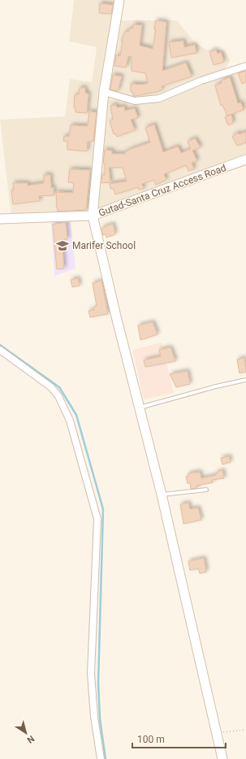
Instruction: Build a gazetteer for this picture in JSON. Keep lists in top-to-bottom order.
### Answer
{
  "streets": {
    "street": ["Gutad-Santa Cruz Access Road"]
  },
  "places": {
    "school or university": ["Marifer School"]
  },
  "scale_bar": "100 m",
  "north": "bottom right"
}
